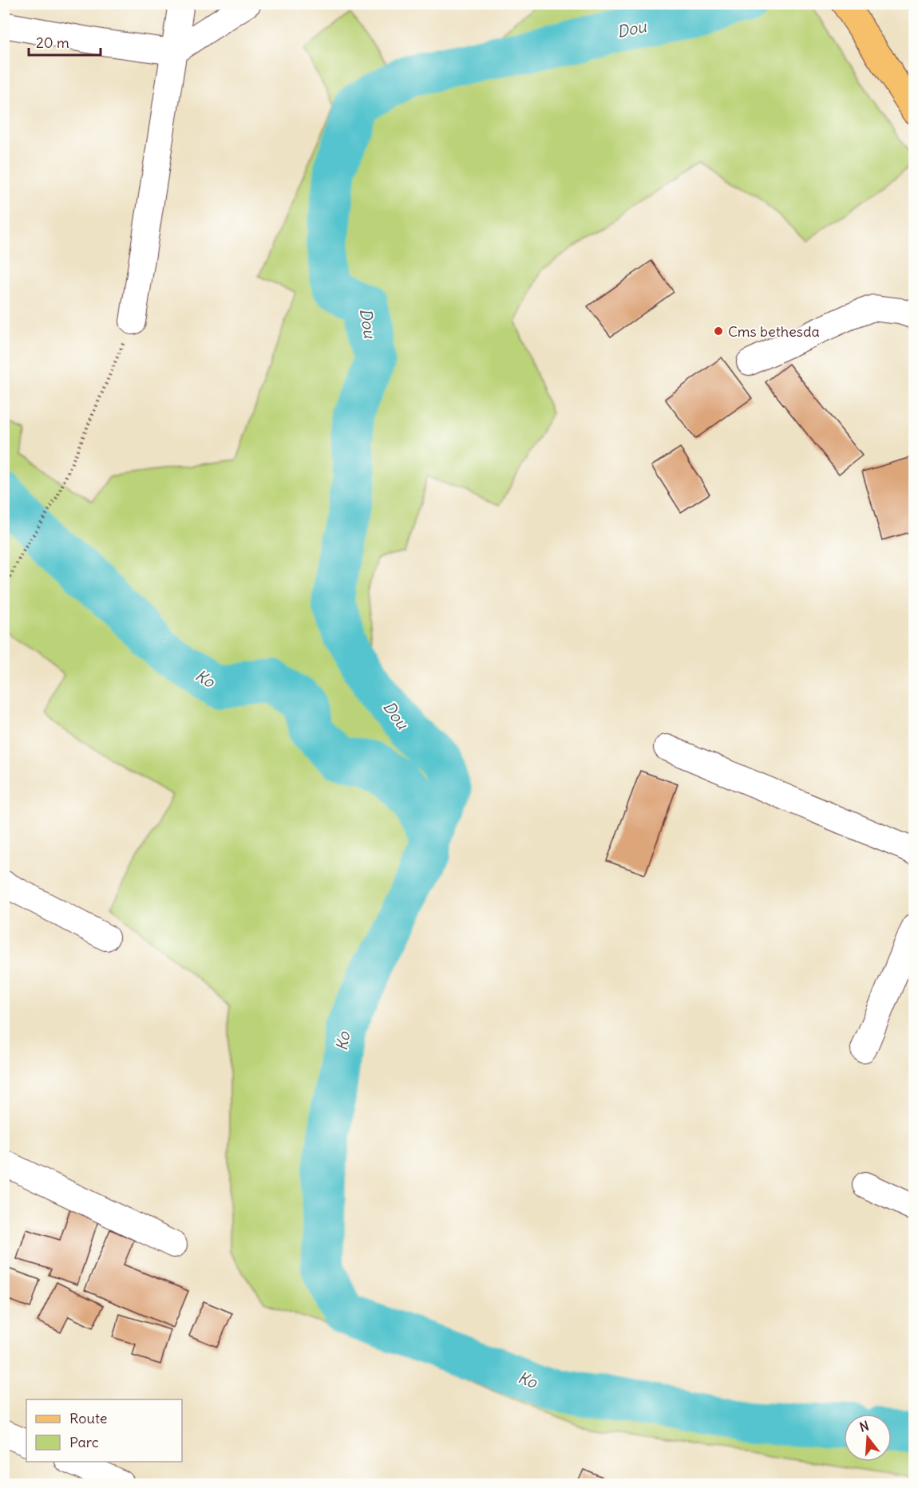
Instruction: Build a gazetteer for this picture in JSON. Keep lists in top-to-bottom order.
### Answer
{
  "water": ["Dou", "Ko"],
  "places": ["Cms bethesda"],
  "legend": ["Route", "Parc"],
  "scale_bar": "20 m",
  "north": "top"
}
